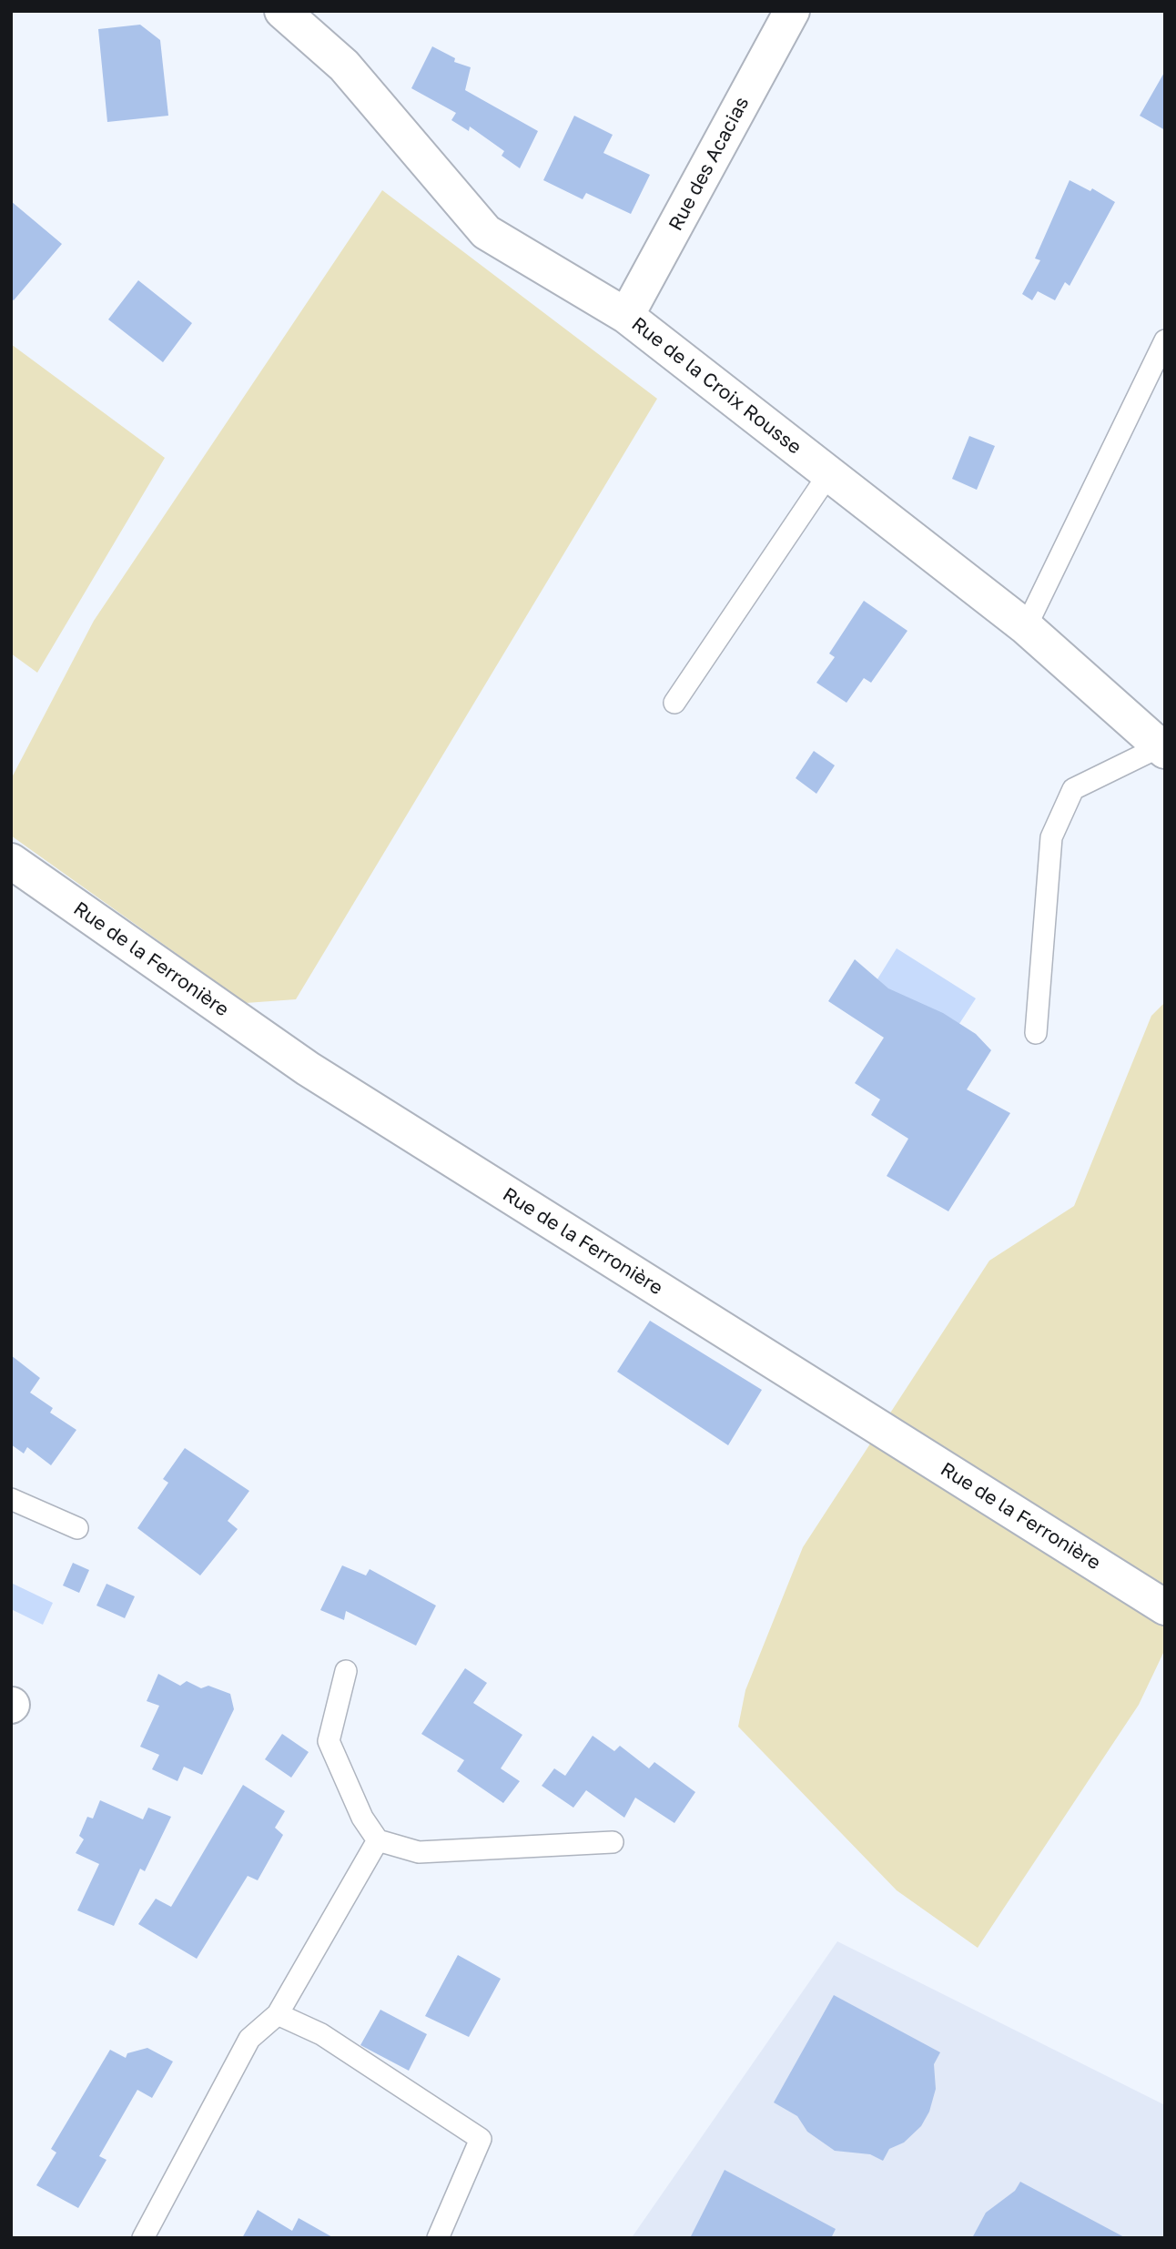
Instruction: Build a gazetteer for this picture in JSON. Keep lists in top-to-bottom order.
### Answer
{
  "streets": {
    "street": ["Rue des Acacias", "Rue de la Croix Rousse", "Rue de la Ferronière"]
  },
  "crossings": [
    ["Rue des Acacias", "Rue de la Croix Rousse"]
  ]
}
